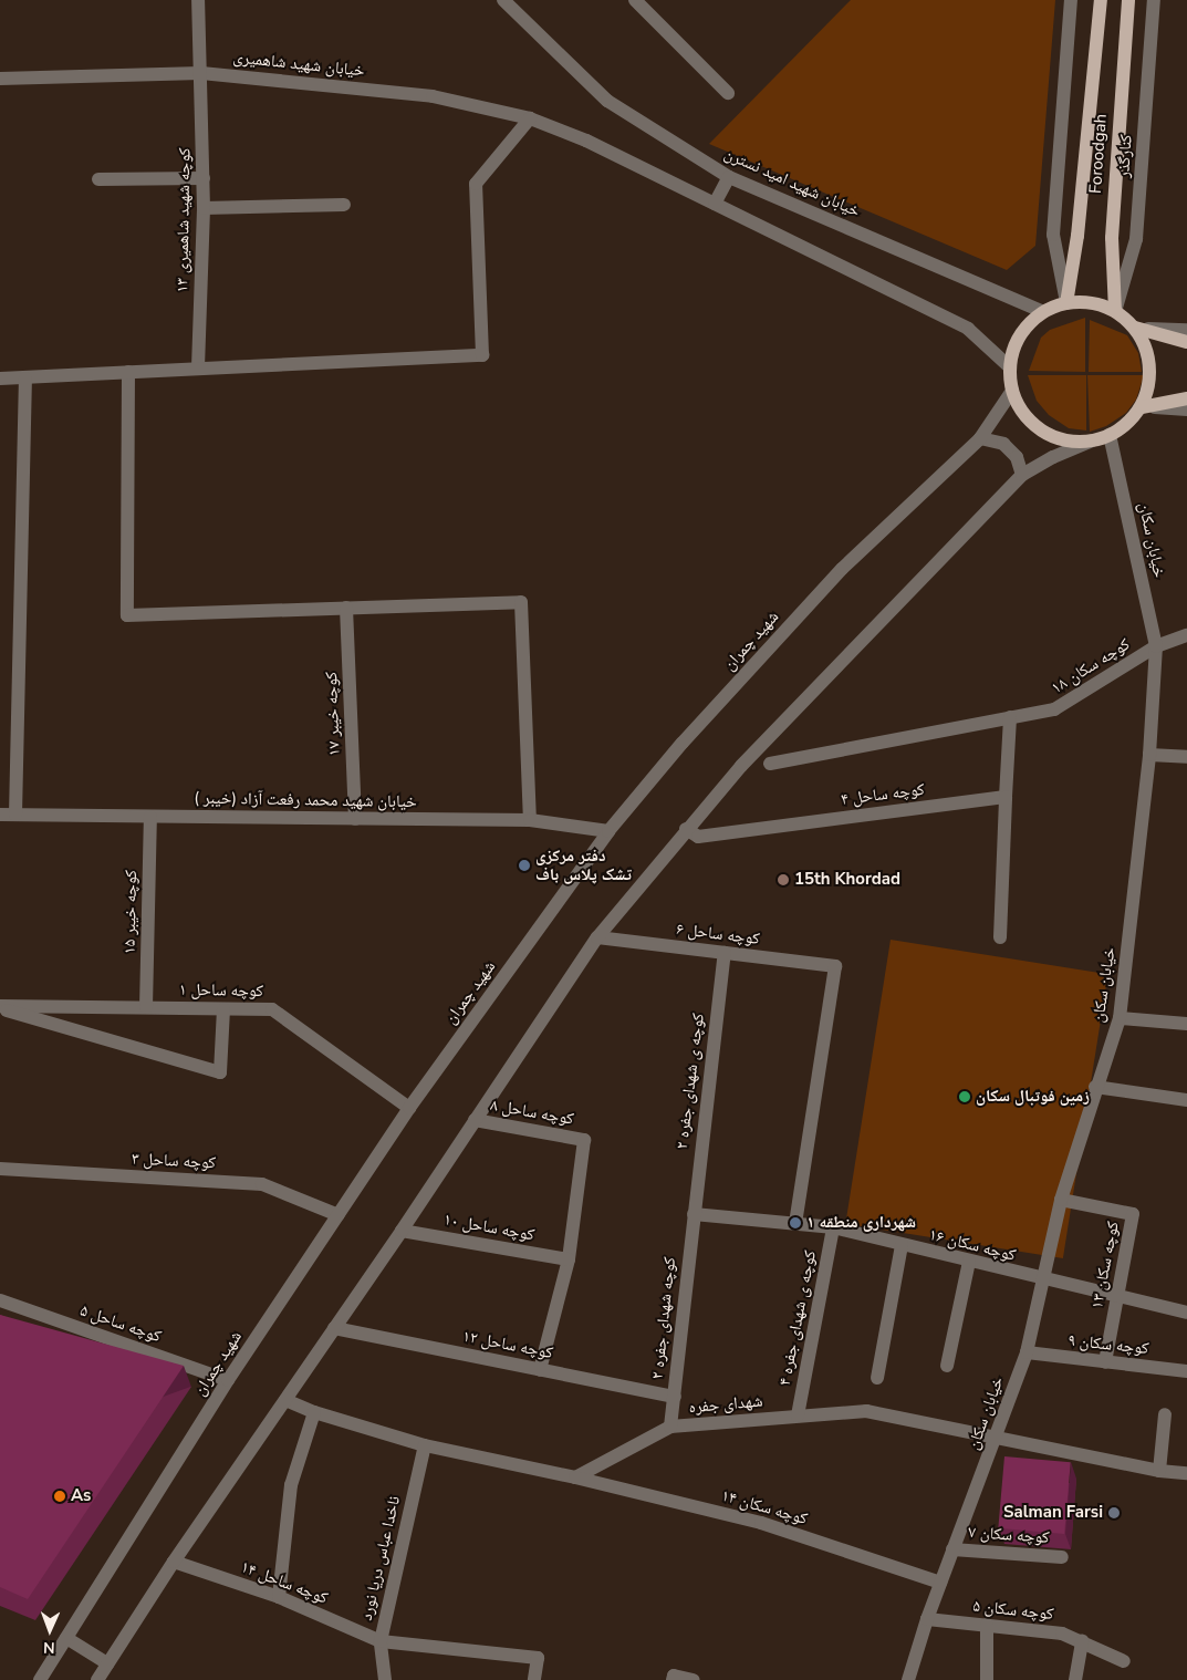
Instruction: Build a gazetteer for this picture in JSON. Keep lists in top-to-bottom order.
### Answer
{
  "streets": {
    "main road": ["Foroodgah"],
    "street": [
      "خیابان شهید شاهمیری",
      "کنارگذر",
      "خیابان شهید امید نسترن",
      "کوچه شهید شاهمیری ۱۳",
      "خیابان سکان",
      "شهید چمران",
      "کوچه سکان ۱۸",
      "کوچه خیبر ۱۷",
      "کوچه ساحل ۴",
      "( خیبر) خیابان شهید محمد رفعت آزاد",
      "کوچه خیبر ۱۵",
      "کوچه ساحل ۶",
      "کوچه ساحل ۱",
      "کوچه ی شهدای جفره ۲",
      "کوچه ساحل ۸",
      "کوچه ساحل ۳",
      "کوچه ساحل ۱۰",
      "کوچه سکان ۱۶",
      "کوچه سکان ۱۳",
      "کوچه شهدای جفره ۲",
      "کوچه ی شهدای جفره ۴",
      "کوچه ساحل ۵",
      "کوچه ساحل ۱۲",
      "کوچه سکان ۹",
      "شهدای جفره",
      "کوچه سکان ۱۴",
      "کوچه سکان ۷",
      "ناخدا عباس دریا نورد",
      "کوچه ساحل ۱۴",
      "کوچه سکان ۵"
    ]
  },
  "crossings": [
    ["خیابان شهید شاهمیری", "کوچه شهید شاهمیری ۱۳"],
    ["Foroodgah", "کنارگذر"],
    ["Foroodgah", "خیابان شهید امید نسترن"],
    ["Foroodgah", "خیابان سکان"],
    ["Foroodgah", "شهید چمران"],
    ["کنارگذر", "خیابان شهید امید نسترن"],
    ["کنارگذر", "خیابان سکان"],
    ["کنارگذر", "شهید چمران"],
    ["خیابان شهید امید نسترن", "خیابان سکان"],
    ["خیابان شهید امید نسترن", "شهید چمران"],
    ["خیابان سکان", "شهید چمران"],
    ["خیابان سکان", "کوچه سکان ۱۸"],
    ["خیابان سکان", "کوچه سکان ۱۶"],
    ["خیابان سکان", "کوچه سکان ۱۳"],
    ["خیابان سکان", "کوچه سکان ۹"],
    ["خیابان سکان", "شهدای جفره"],
    ["خیابان سکان", "کوچه سکان ۱۴"],
    ["خیابان سکان", "کوچه سکان ۷"],
    ["خیابان سکان", "کوچه سکان ۵"],
    ["شهید چمران", "( خیبر) خیابان شهید محمد رفعت آزاد"],
    ["شهید چمران", "کوچه ساحل ۱"],
    ["شهید چمران", "کوچه ساحل ۳"],
    ["شهید چمران", "کوچه ساحل ۵"],
    ["کوچه خیبر ۱۷", "( خیبر) خیابان شهید محمد رفعت آزاد"],
    ["( خیبر) خیابان شهید محمد رفعت آزاد", "کوچه خیبر ۱۵"],
    ["کوچه خیبر ۱۵", "کوچه ساحل ۱"],
    ["کوچه ساحل ۶", "کوچه ی شهدای جفره ۲"],
    ["کوچه ساحل ۶", "کوچه سکان ۱۶"],
    ["کوچه ی شهدای جفره ۲", "کوچه سکان ۱۶"],
    ["کوچه ی شهدای جفره ۲", "کوچه شهدای جفره ۲"],
    ["کوچه ساحل ۸", "کوچه ساحل ۱۰"],
    ["کوچه سکان ۱۶", "کوچه سکان ۱۳"],
    ["کوچه سکان ۱۶", "کوچه شهدای جفره ۲"],
    ["کوچه سکان ۱۶", "کوچه ی شهدای جفره ۴"],
    ["کوچه سکان ۱۳", "کوچه سکان ۹"],
    ["کوچه شهدای جفره ۲", "کوچه ساحل ۱۲"],
    ["کوچه شهدای جفره ۲", "شهدای جفره"],
    ["کوچه ی شهدای جفره ۴", "شهدای جفره"],
    ["شهدای جفره", "کوچه سکان ۱۴"],
    ["ناخدا عباس دریا نورد", "کوچه ساحل ۱۴"]
  ],
  "places": [
    "دفتر مرکزی تشک پلاس باف",
    "15th Khordad",
    "زمین فوتبال سکان",
    "شهرداری منطقه ١",
    "As",
    "Salman Farsi"
  ],
  "north": "bottom"
}
